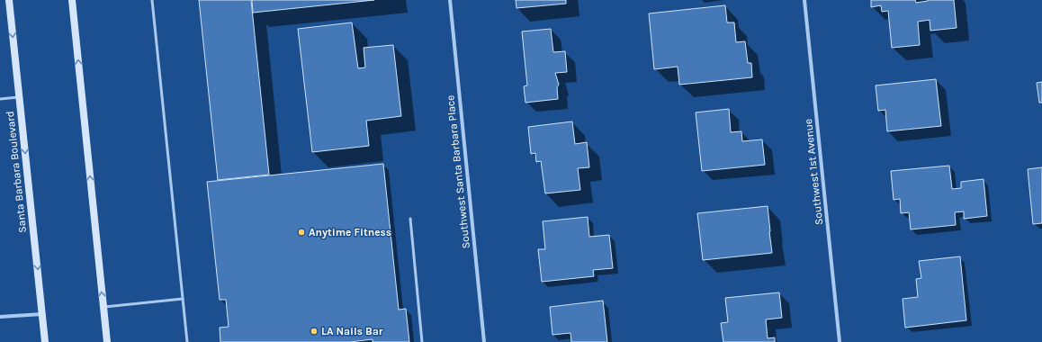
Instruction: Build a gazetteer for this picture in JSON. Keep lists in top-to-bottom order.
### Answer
{
  "streets": {
    "main road": ["Santa Barbara Boulevard"],
    "street": ["Southwest Santa Barbara Place", "Southwest 1st Avenue"]
  },
  "places": ["Anytime Fitness", "LA Nails Bar"]
}
